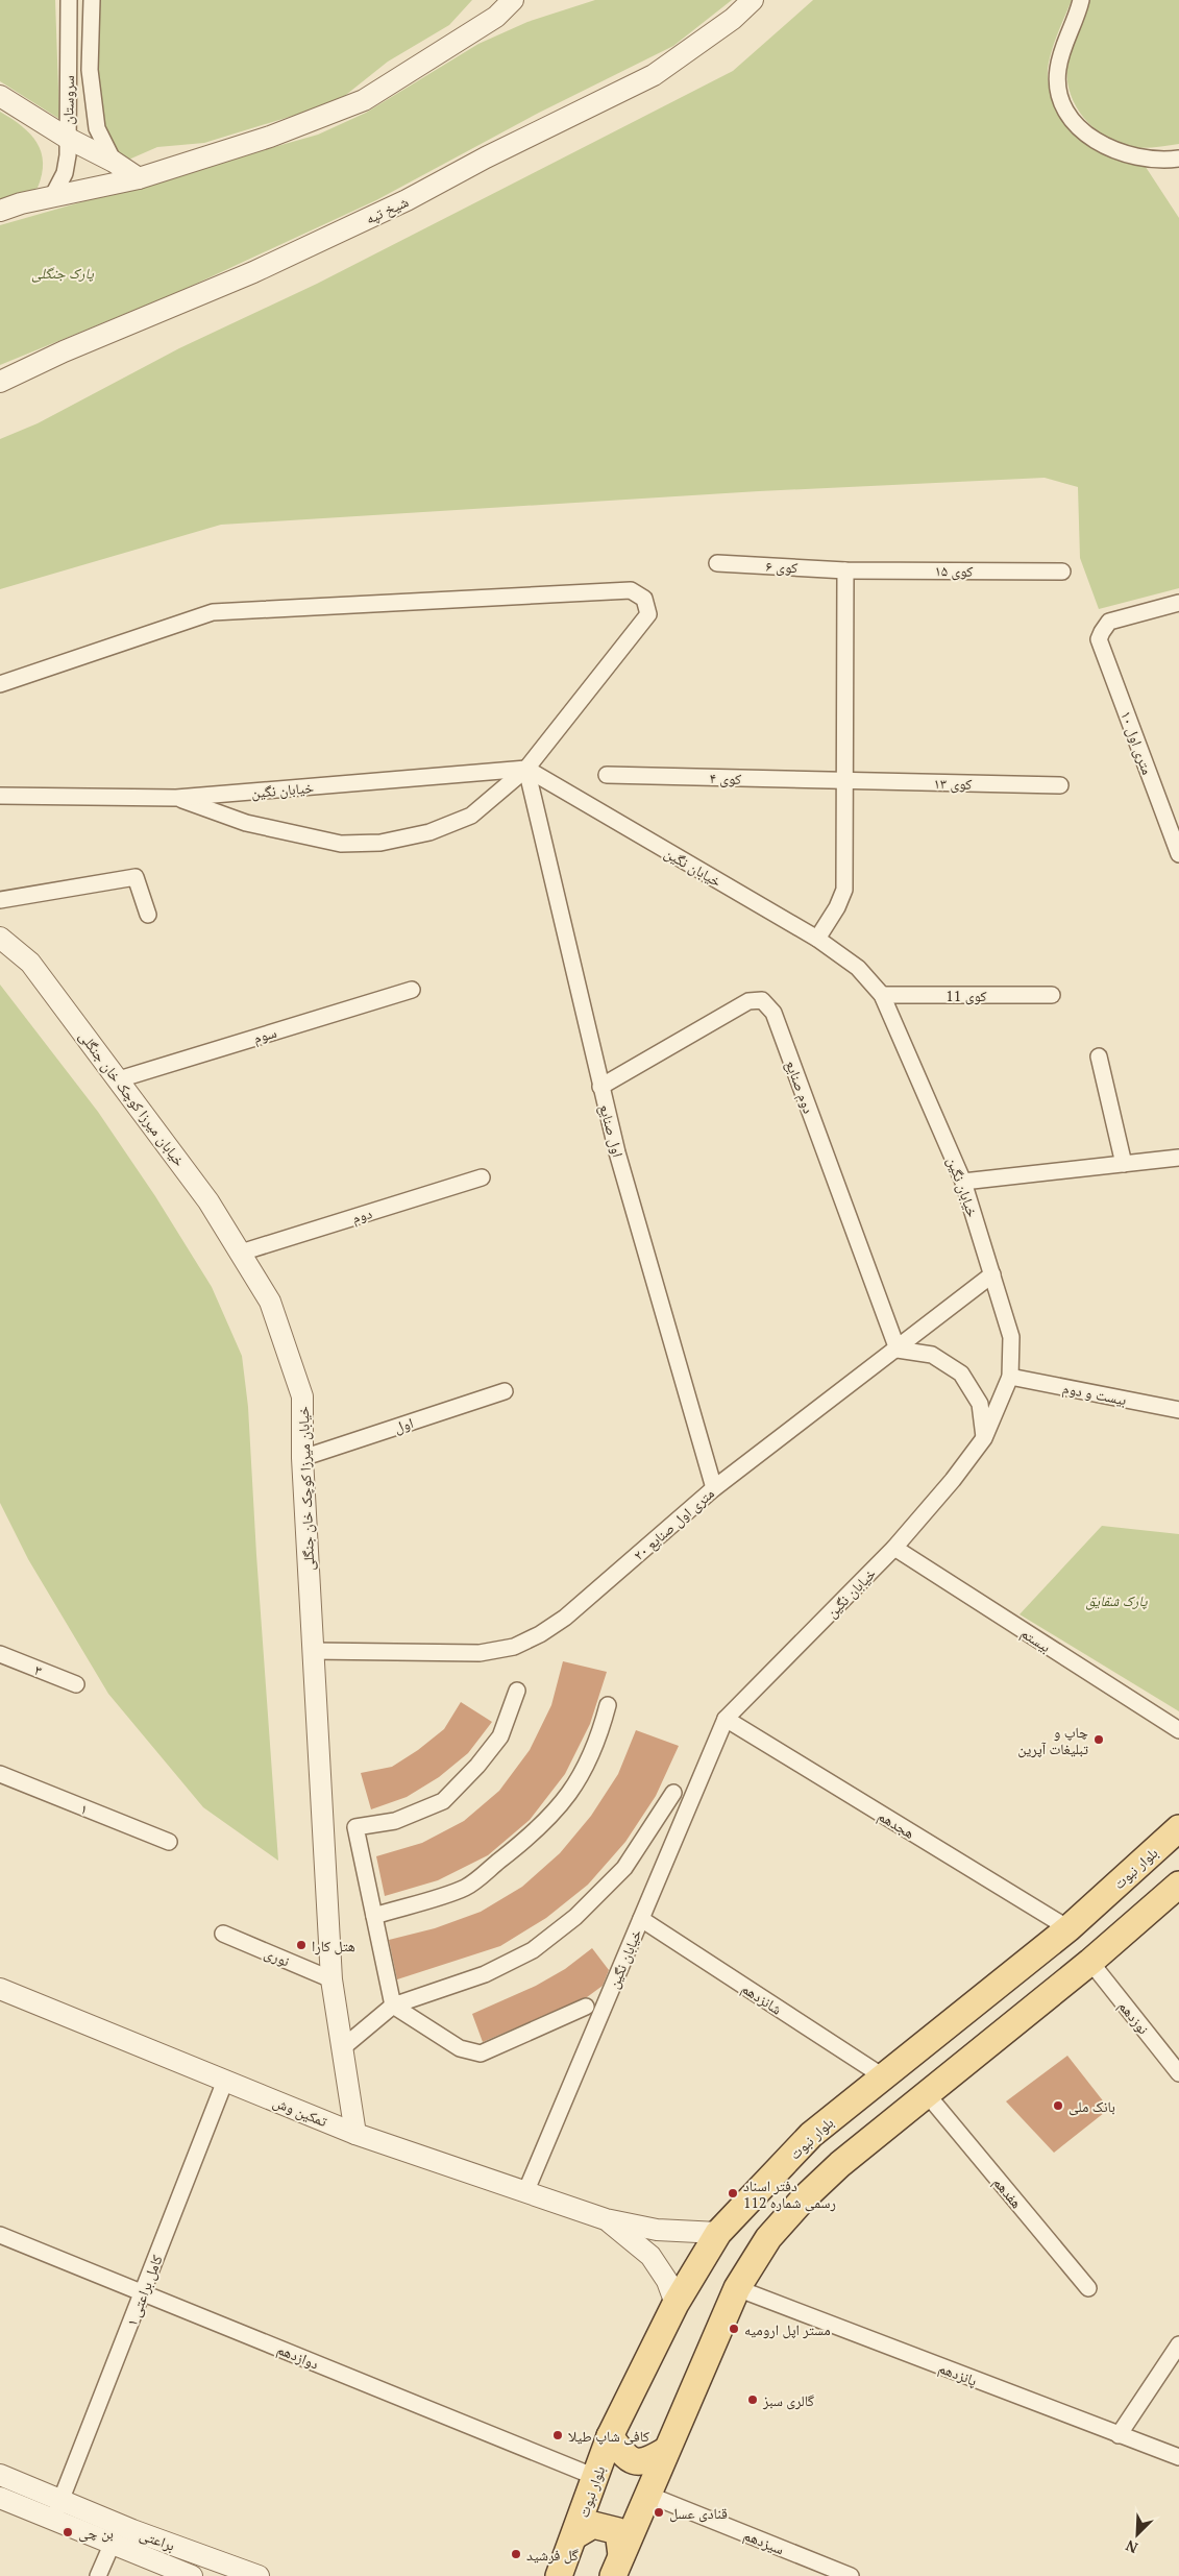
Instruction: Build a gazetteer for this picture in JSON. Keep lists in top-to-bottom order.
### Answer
{
  "streets": {
    "main road": ["بلوار نبوت"],
    "street": [
      "سروستان",
      "شیخ تپه",
      "کوی ۶",
      "کوی ۱۵",
      "۱۰ متری اول",
      "کوی ۴",
      "کوی ۱۳",
      "خیابان نگین",
      "کوی 11",
      "سوم",
      "دوم صنایع",
      "خیابان میرزا کوچک خان جنگلی",
      "اول صنایع",
      "دوم",
      "بیست و دوم",
      "اول",
      "۲۰ متری اول صنایع",
      "بیستم",
      "۳",
      "۱",
      "هجدهم",
      "نوری",
      "شانزدهم",
      "نوزدهم",
      "تمکین وش",
      "هفدهم",
      "کامل براعتی ۱",
      "دوازدهم",
      "پانزدهم",
      "براعتی",
      "سیزدهم"
    ]
  },
  "crossings": [
    ["کوی ۶", "کوی ۱۵"],
    ["کوی ۴", "کوی ۱۳"],
    ["خیابان نگین", "کوی 11"],
    ["خیابان نگین", "اول صنایع"],
    ["خیابان نگین", "بیست و دوم"],
    ["خیابان نگین", "۲۰ متری اول صنایع"],
    ["خیابان نگین", "بیستم"],
    ["خیابان نگین", "هجدهم"],
    ["خیابان نگین", "شانزدهم"],
    ["خیابان نگین", "تمکین وش"],
    ["سوم", "خیابان میرزا کوچک خان جنگلی"],
    ["دوم صنایع", "اول صنایع"],
    ["دوم صنایع", "۲۰ متری اول صنایع"],
    ["خیابان میرزا کوچک خان جنگلی", "دوم"],
    ["خیابان میرزا کوچک خان جنگلی", "اول"],
    ["خیابان میرزا کوچک خان جنگلی", "۲۰ متری اول صنایع"],
    ["خیابان میرزا کوچک خان جنگلی", "نوری"],
    ["خیابان میرزا کوچک خان جنگلی", "تمکین وش"],
    ["اول صنایع", "۲۰ متری اول صنایع"],
    ["هجدهم", "بلوار نبوت"],
    ["بلوار نبوت", "شانزدهم"],
    ["بلوار نبوت", "دوازدهم"],
    ["تمکین وش", "کامل براعتی ۱"],
    ["کامل براعتی ۱", "دوازدهم"],
    ["کامل براعتی ۱", "براعتی"]
  ],
  "parks": ["پارک جنگلی", "پارک شقایق"],
  "places": [
    "چاپ و تبلیغات آپرین",
    "هتل کارا",
    "بانک ملی",
    "دفتر اسناد رسمی شماره 112",
    "مستر اپل ارومیه",
    "گالری سبز",
    "کافی شاپ طیلا",
    "قنادی عسل",
    "بن چی",
    "گل فرشید"
  ],
  "north": "bottom left"
}
